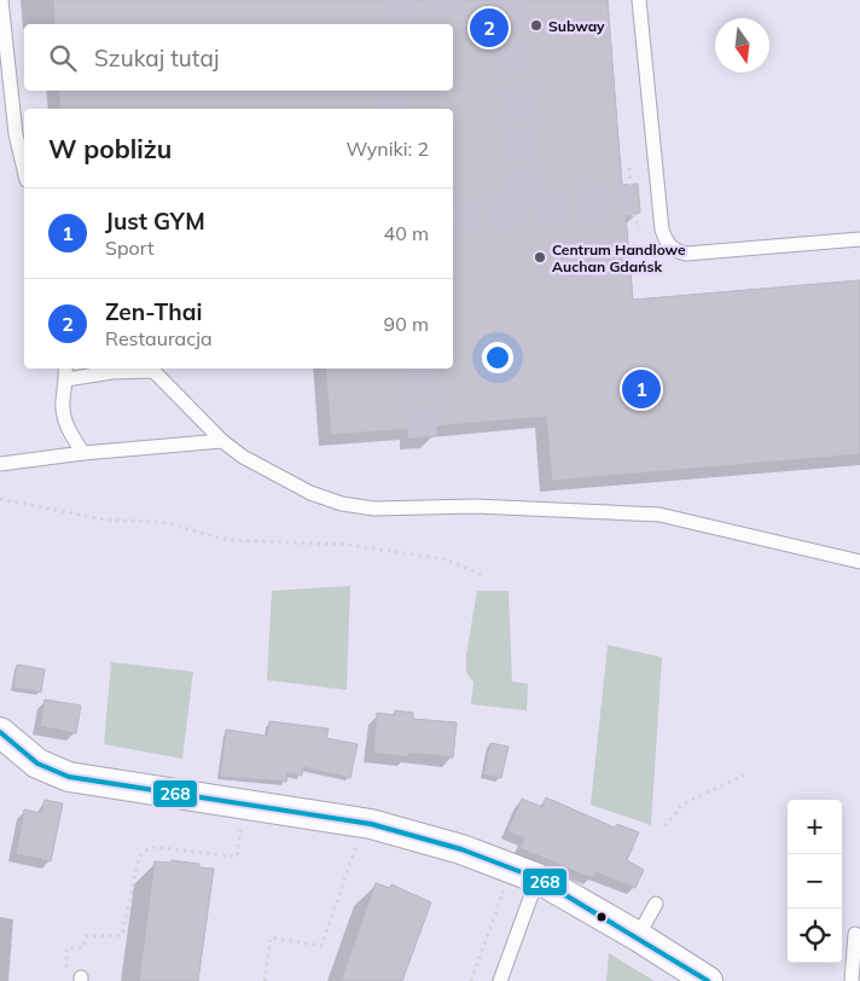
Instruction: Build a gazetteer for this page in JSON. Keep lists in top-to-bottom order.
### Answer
{
  "places": ["Subway", "Centrum Handlowe Auchan Gdańsk"],
  "lines": ["transit line 268"],
  "north": "bottom",
  "page": {
    "pins": ["2", "1"],
    "search": "Szukaj tutaj",
    "heading": ["W pobliżu", "Wyniki: 2"],
    "list": [
      {
        "mark": "1",
        "name": "Just GYM",
        "note": "Sport",
        "value": "40 m"
      },
      {
        "mark": "2",
        "name": "Zen-Thai",
        "note": "Restauracja",
        "value": "90 m"
      }
    ],
    "map_buttons": ["+", "−"]
  }
}
